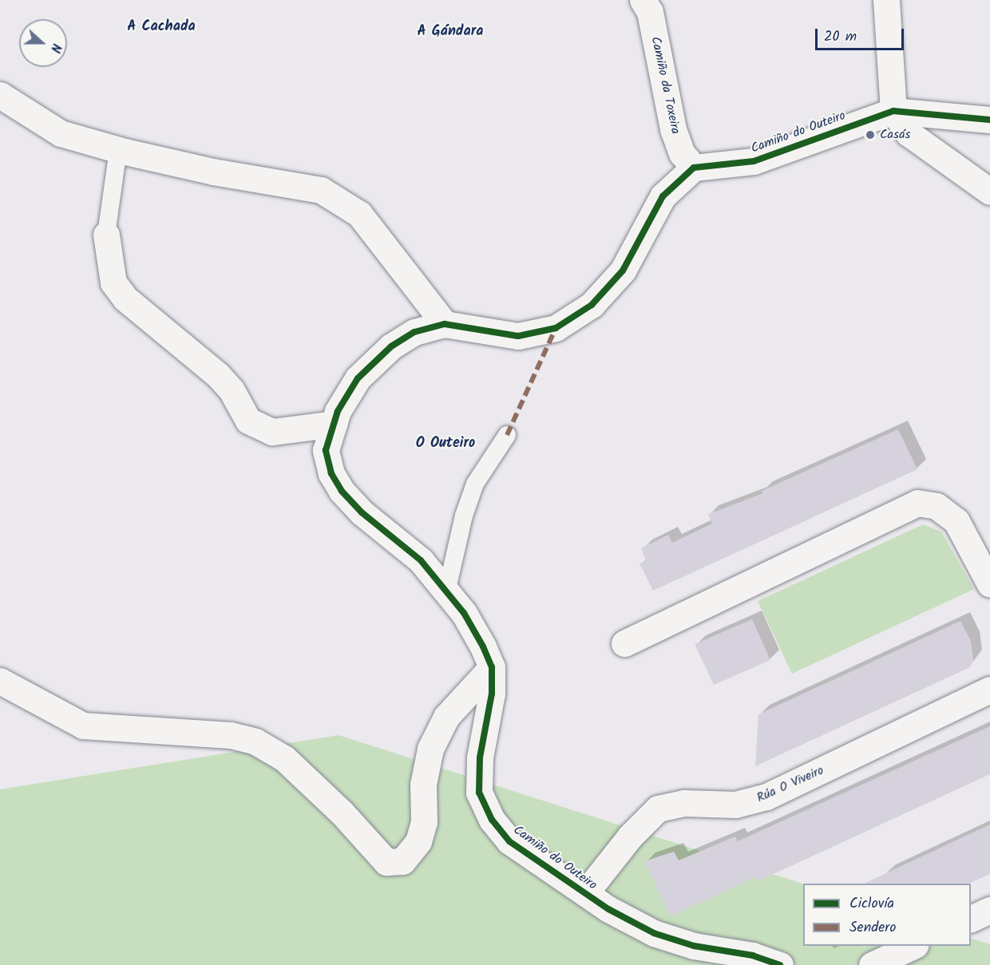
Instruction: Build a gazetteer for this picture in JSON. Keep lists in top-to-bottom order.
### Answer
{
  "streets": {
    "street": ["Camiño da Toxeira", "Camiño do Outeiro", "Rúa O Viveiro"]
  },
  "crossings": [
    ["Camiño da Toxeira", "Camiño do Outeiro"],
    ["Camiño do Outeiro", "Rúa O Viveiro"]
  ],
  "districts": ["A Cachada", "A Gándara", "O Outeiro"],
  "places": ["Casás"],
  "legend": ["Ciclovía", "Sendero"],
  "scale_bar": "20 m",
  "north": "right"
}
